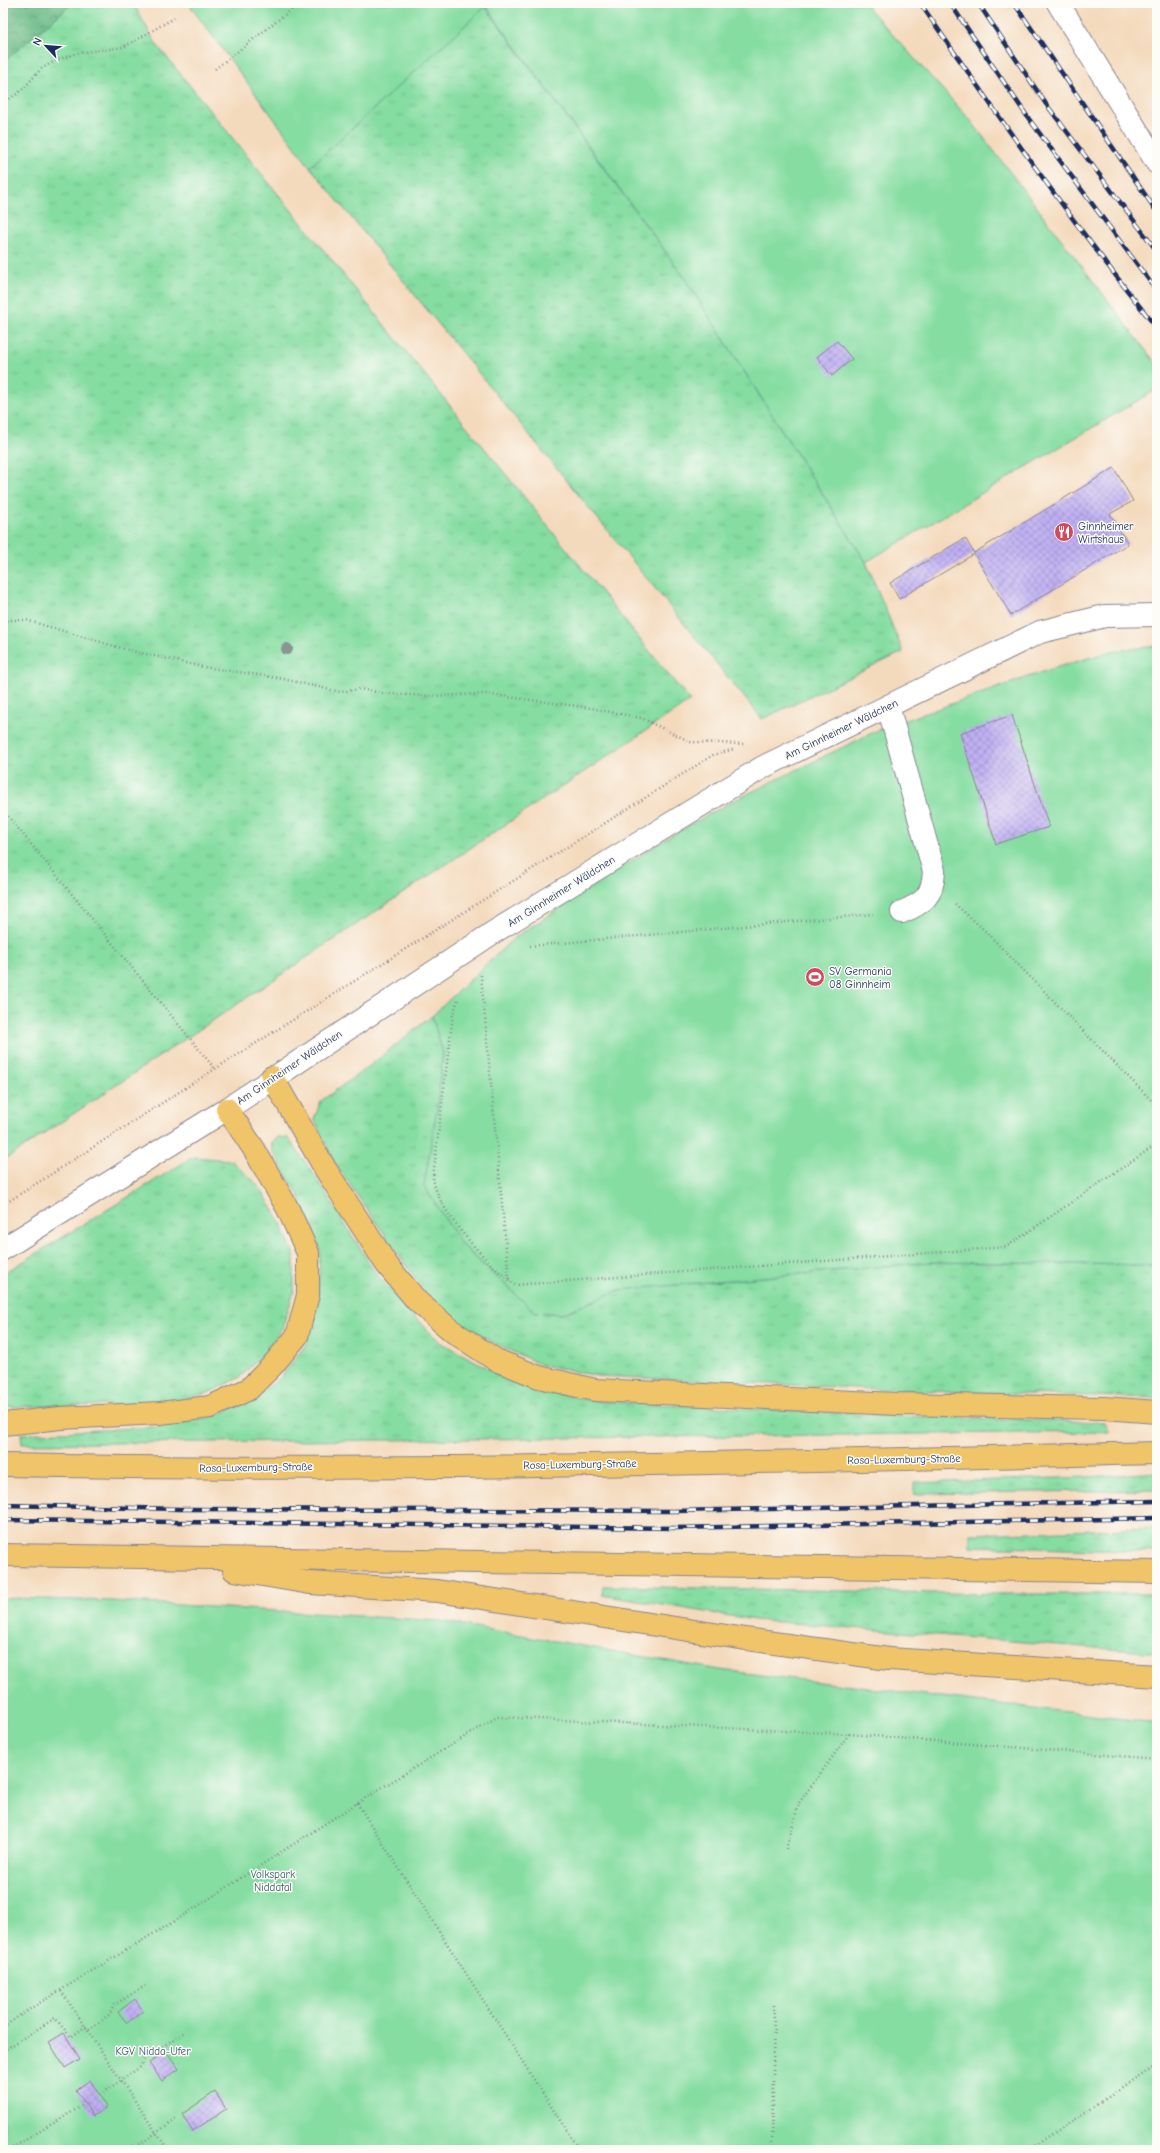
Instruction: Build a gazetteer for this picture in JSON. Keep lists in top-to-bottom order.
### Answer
{
  "streets": {
    "highway": ["Rosa-Luxemburg-Straße"],
    "street": ["Am Ginnheimer Wäldchen"]
  },
  "parks": ["Volkspark Niddatal", "KGV Nidda-Ufer"],
  "places": {
    "restaurant": ["Ginnheimer Wirtshaus"],
    "sports": ["SV Germania 08 Ginnheim"]
  },
  "north": "top left"
}
